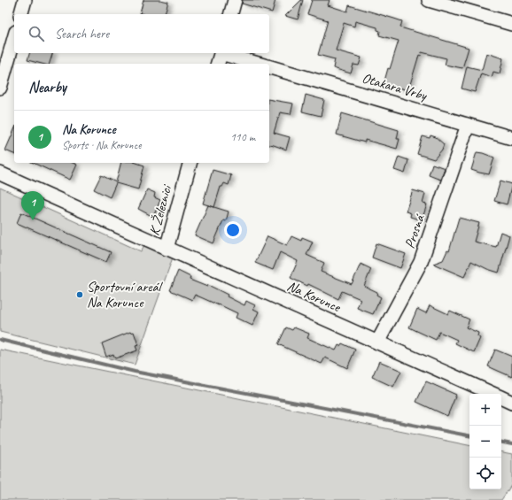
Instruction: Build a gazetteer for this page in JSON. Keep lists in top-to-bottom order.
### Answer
{
  "streets": {
    "street": [
      "Otakara Vrby",
      "K Železnici",
      "Prosná",
      "Na Korunce"
    ]
  },
  "crossings": [
    ["Otakara Vrby", "Prosná"],
    ["K Železnici", "Na Korunce"],
    ["Prosná", "Na Korunce"]
  ],
  "places": ["Sportovní areál Na Korunce"],
  "page": {
    "search": "Search here",
    "heading": "Nearby",
    "list": [
      {
        "mark": "1",
        "name": "Na Korunce",
        "note": "Sports · Na Korunce",
        "value": "110 m"
      }
    ],
    "pins": "1",
    "map_buttons": ["+", "−"]
  }
}
